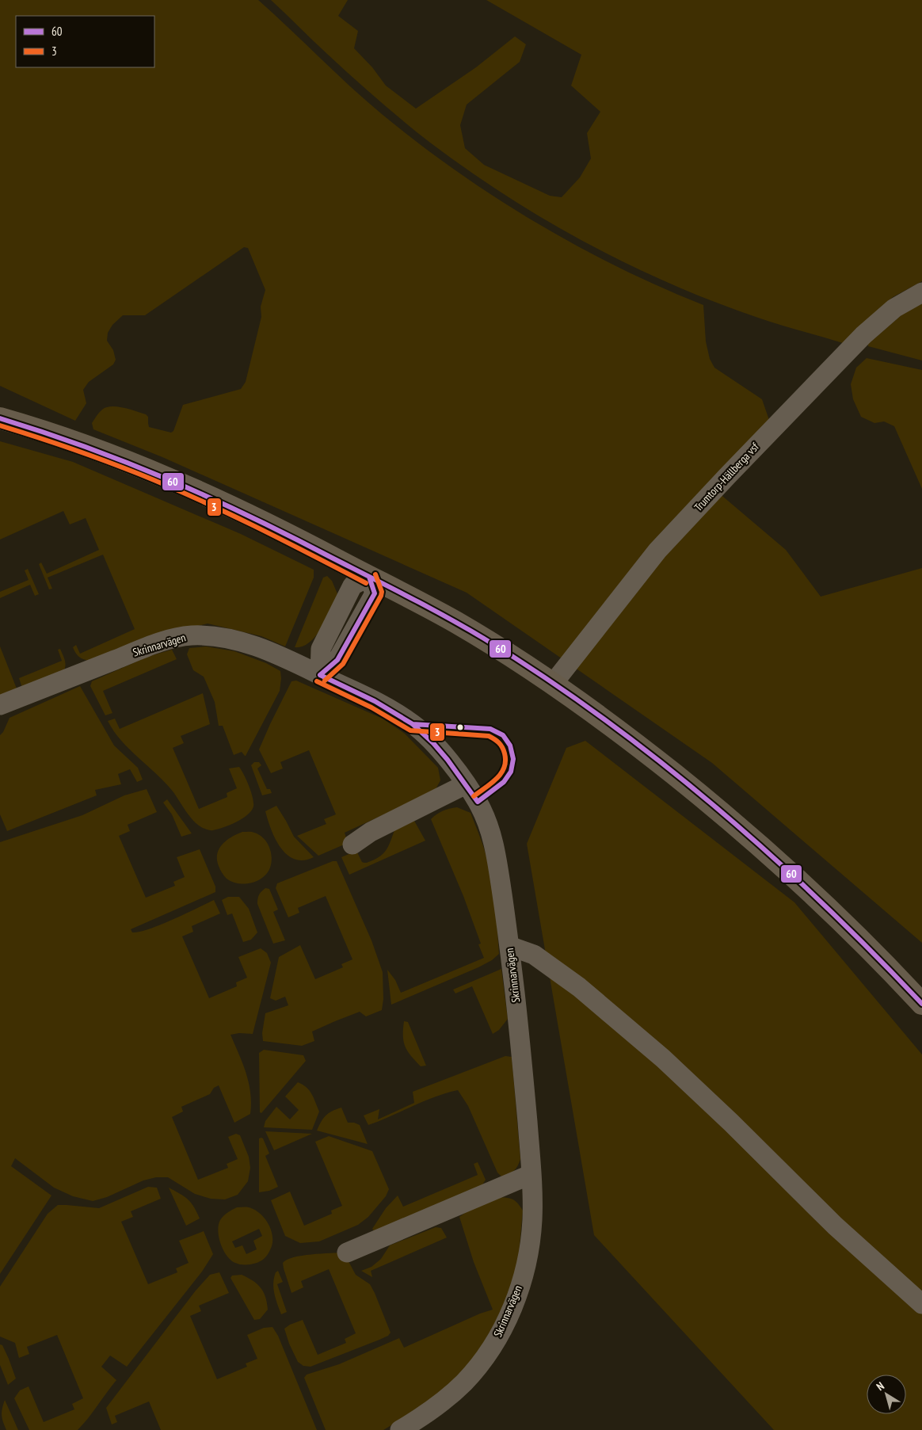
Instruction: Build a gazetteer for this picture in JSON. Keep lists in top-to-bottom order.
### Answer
{
  "streets": {
    "street": ["Trumtorp-Hällberga vsf", "Skrinnarvägen"]
  },
  "lines": ["transit line 60", "transit line 3"],
  "legend": ["60", "3"],
  "north": "top left"
}
